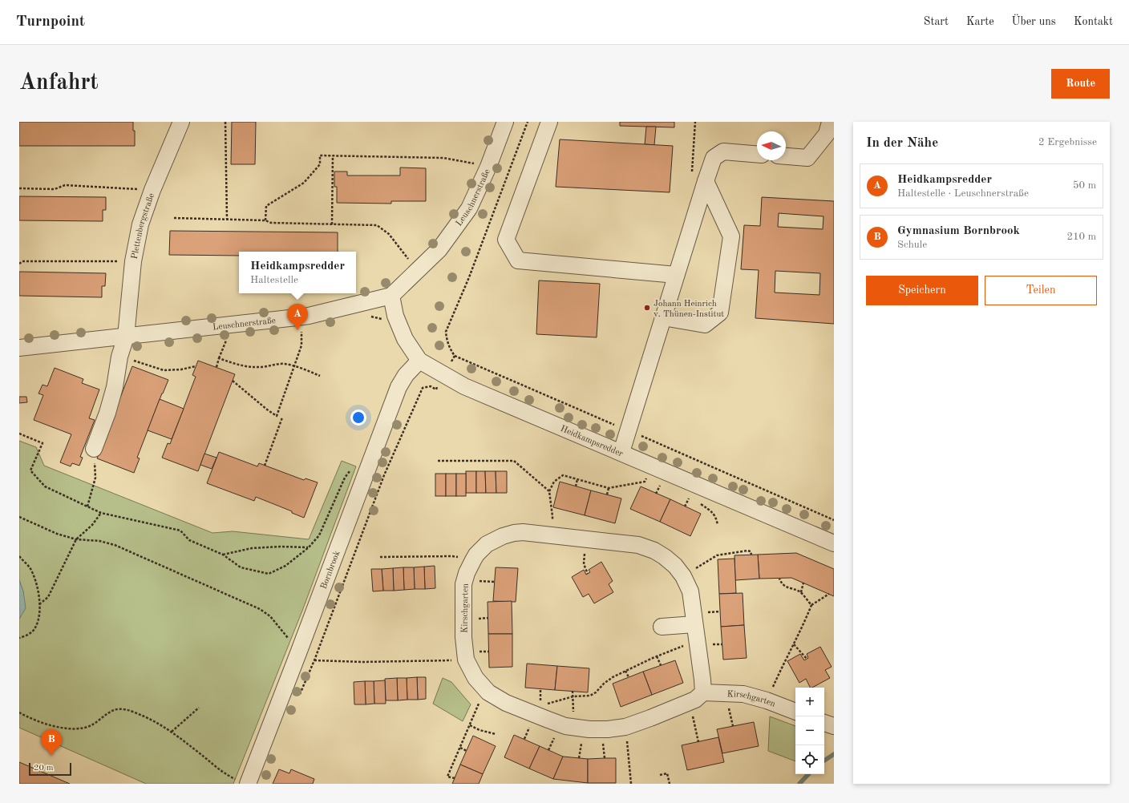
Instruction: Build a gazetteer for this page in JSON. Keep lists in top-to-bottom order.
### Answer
{
  "streets": {
    "street": [
      "Leuschnerstraße",
      "Plettenbergstraße",
      "Heidkampsredder",
      "Bornbrook",
      "Kirschgarten"
    ]
  },
  "crossings": [
    ["Leuschnerstraße", "Plettenbergstraße"],
    ["Leuschnerstraße", "Heidkampsredder"],
    ["Heidkampsredder", "Bornbrook"]
  ],
  "places": ["Johann Heinrich v. Thünen-Institut"],
  "scale_bar": "20 m",
  "north": "left",
  "page": {
    "header": "Turnpoint",
    "nav": [
      "Start",
      "Karte",
      "Über uns",
      "Kontakt"
    ],
    "buttons": [
      "Route",
      ["Speichern", "Teilen"]
    ],
    "title": "Anfahrt",
    "heading": ["In der Nähe", "2 Ergebnisse"],
    "list": [
      {
        "mark": "A",
        "name": "Heidkampsredder",
        "note": "Haltestelle · Leuschnerstraße",
        "value": "50 m"
      },
      {
        "mark": "B",
        "name": "Gymnasium Bornbrook",
        "note": "Schule",
        "value": "210 m"
      }
    ],
    "popup": ["Heidkampsredder", "Haltestelle"],
    "pins": ["A", "B"],
    "map_buttons": ["+", "−"],
    "scale": "20 m"
  }
}
